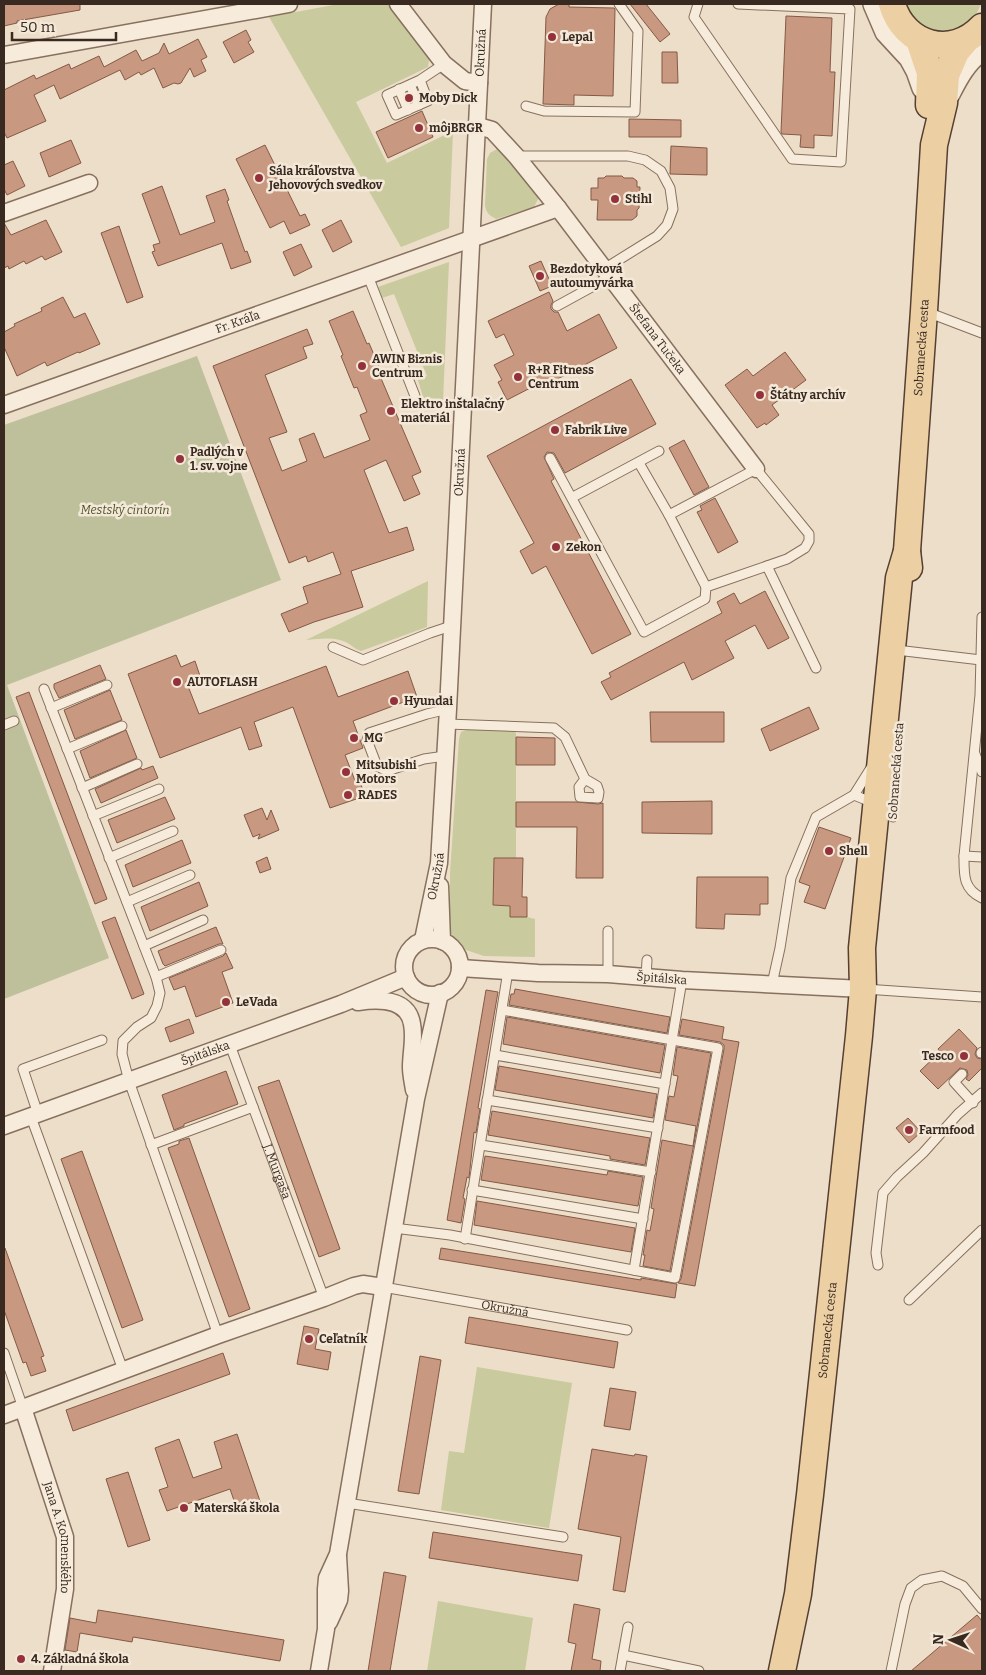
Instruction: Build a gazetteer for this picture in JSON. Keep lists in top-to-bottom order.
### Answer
{
  "streets": {
    "main road": ["Sobranecká cesta"],
    "street": [
      "Okružná",
      "Fr. Kráľa",
      "Štefana Tučeka",
      "Špitálska",
      "Jana A. Komenského"
    ],
    "lane": ["J. Murgaša"]
  },
  "crossings": [
    ["Okružná", "Fr. Kráľa"],
    ["Okružná", "Štefana Tučeka"],
    ["Okružná", "Špitálska"],
    ["Fr. Kráľa", "Štefana Tučeka"],
    ["Sobranecká cesta", "Špitálska"],
    ["Špitálska", "J. Murgaša"]
  ],
  "parks": ["Mestský cintorín"],
  "places": [
    "Lepal",
    "Moby Dick",
    "môjBRGR",
    "Sála kráľovstva Jehovových svedkov",
    "Stihl",
    "Bezdotyková autoumyvárka",
    "AWIN Biznis Centrum",
    "R+R Fitness Centrum",
    "Štátny archív",
    "Elektro inštalačný materiál",
    "Fabrik Live",
    "Padlých v 1. sv. vojne",
    "Zekon",
    "AUTOFLASH",
    "Hyundai",
    "MG",
    "Mitsubishi Motors",
    "RADES",
    "Shell",
    "LeVada",
    "Tesco",
    "Farmfood",
    "Ceľatník",
    "Materská škola",
    "4. Základná škola"
  ],
  "scale_bar": "50 m",
  "north": "left"
}
